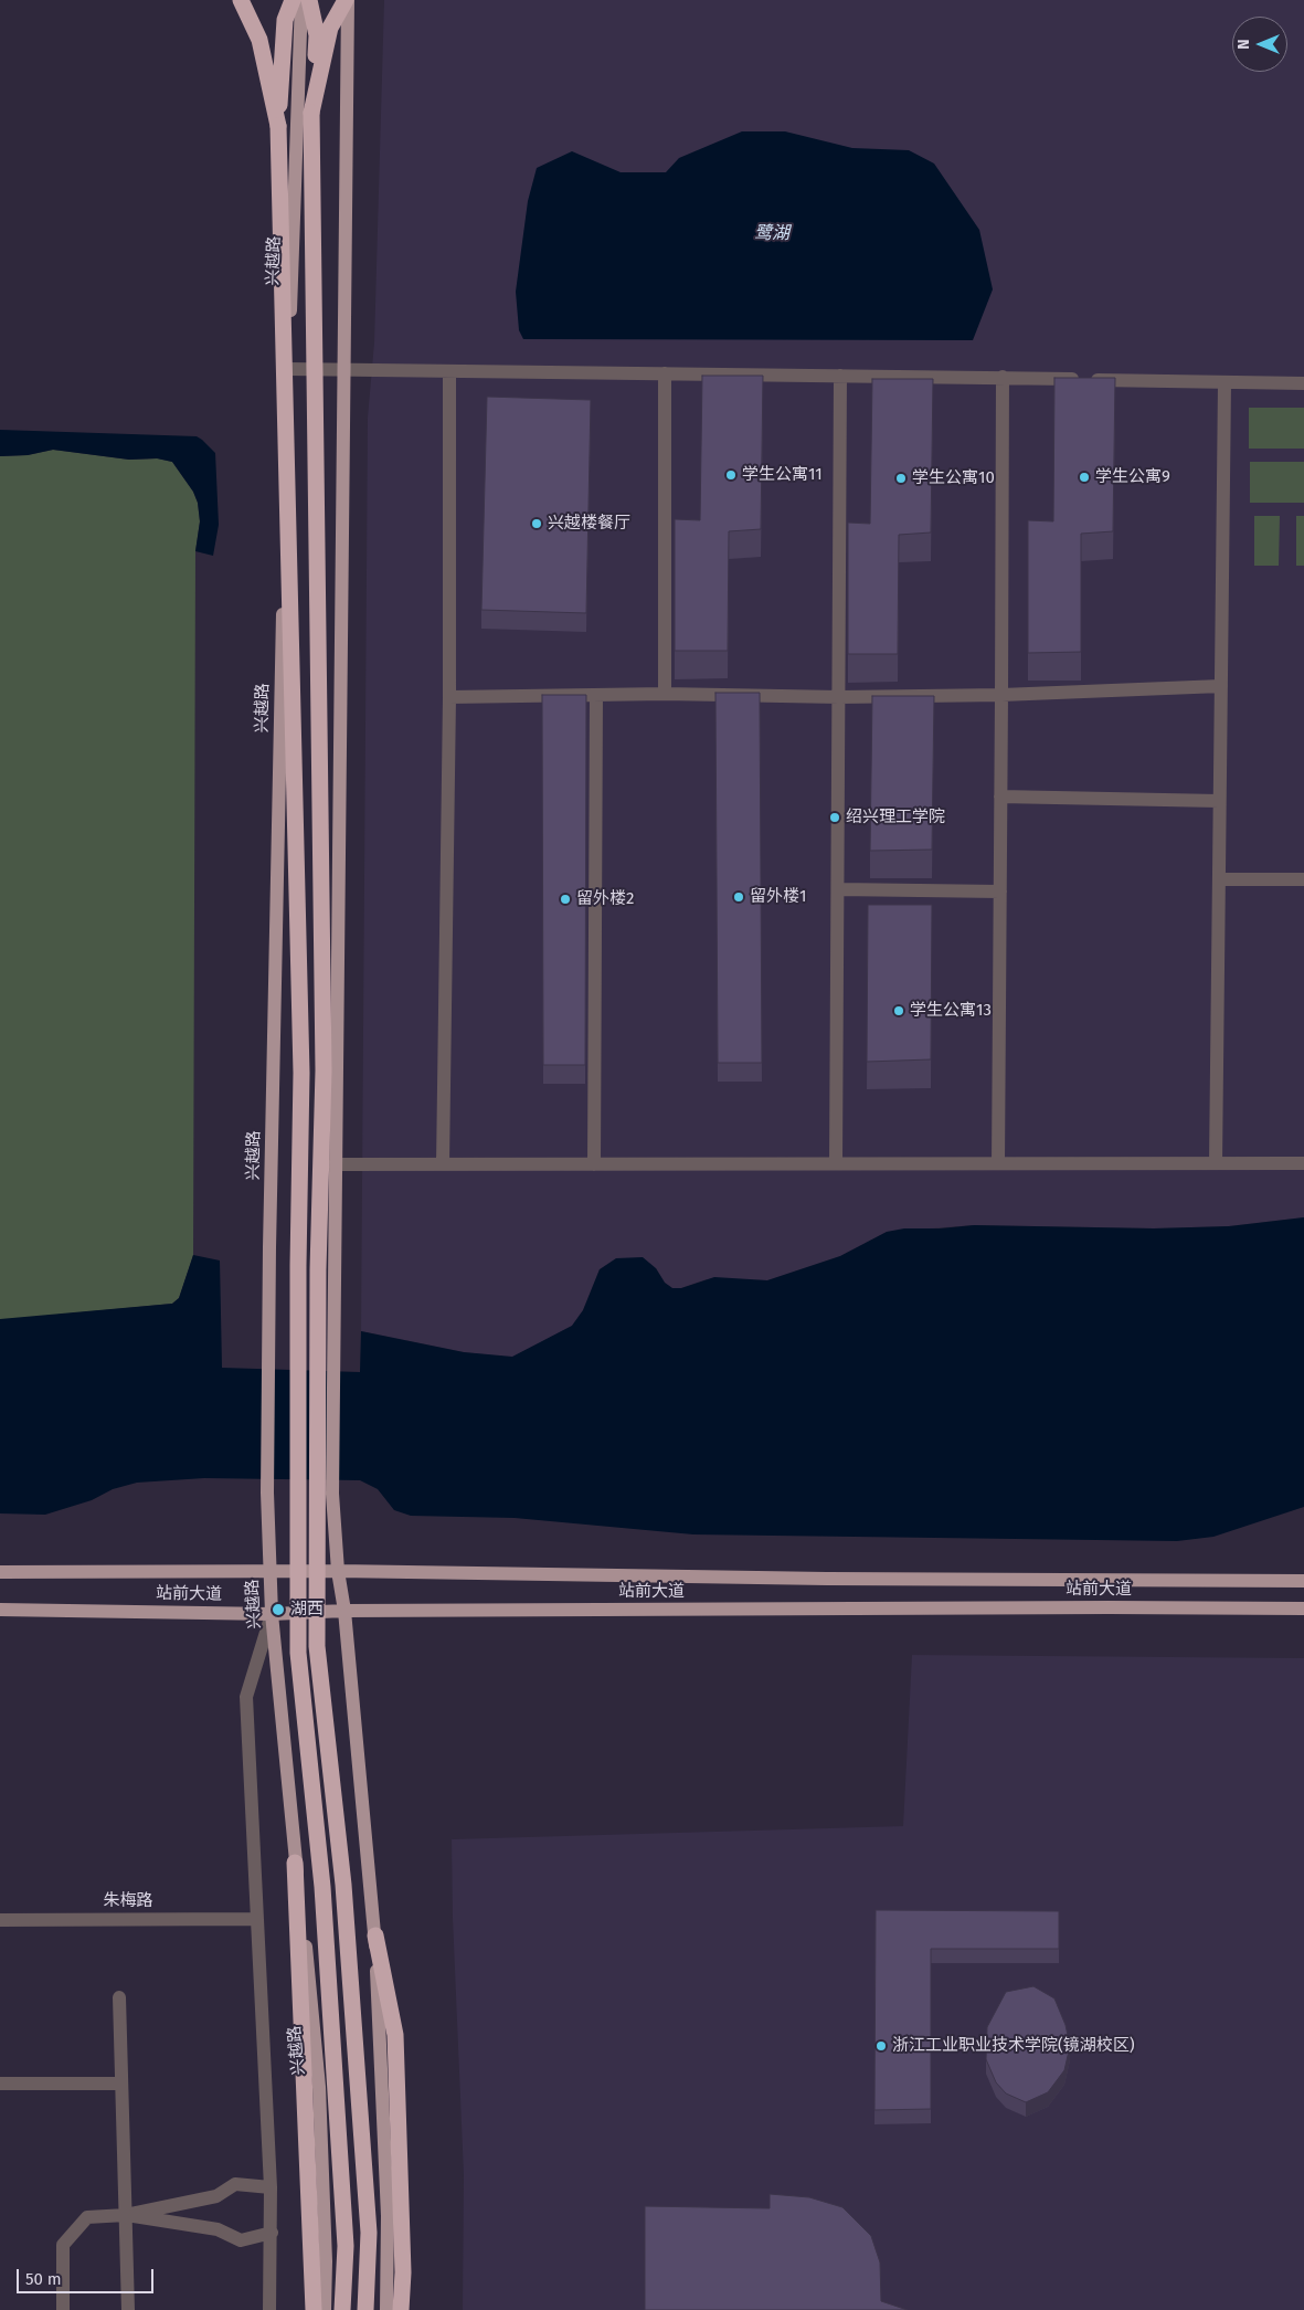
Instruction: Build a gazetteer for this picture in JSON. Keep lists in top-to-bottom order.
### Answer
{
  "streets": {
    "main road": ["兴越路", "站前大道"],
    "street": ["朱梅路"]
  },
  "crossings": [
    ["兴越路", "站前大道"]
  ],
  "water": ["鹭湖"],
  "places": [
    "学生公寓11",
    "学生公寓9",
    "学生公寓10",
    "兴越楼餐厅",
    "绍兴理工学院",
    "留外楼1",
    "留外楼2",
    "学生公寓13",
    "湖西",
    "浙江工业职业技术学院(镜湖校区)"
  ],
  "scale_bar": "50 m",
  "north": "left"
}
